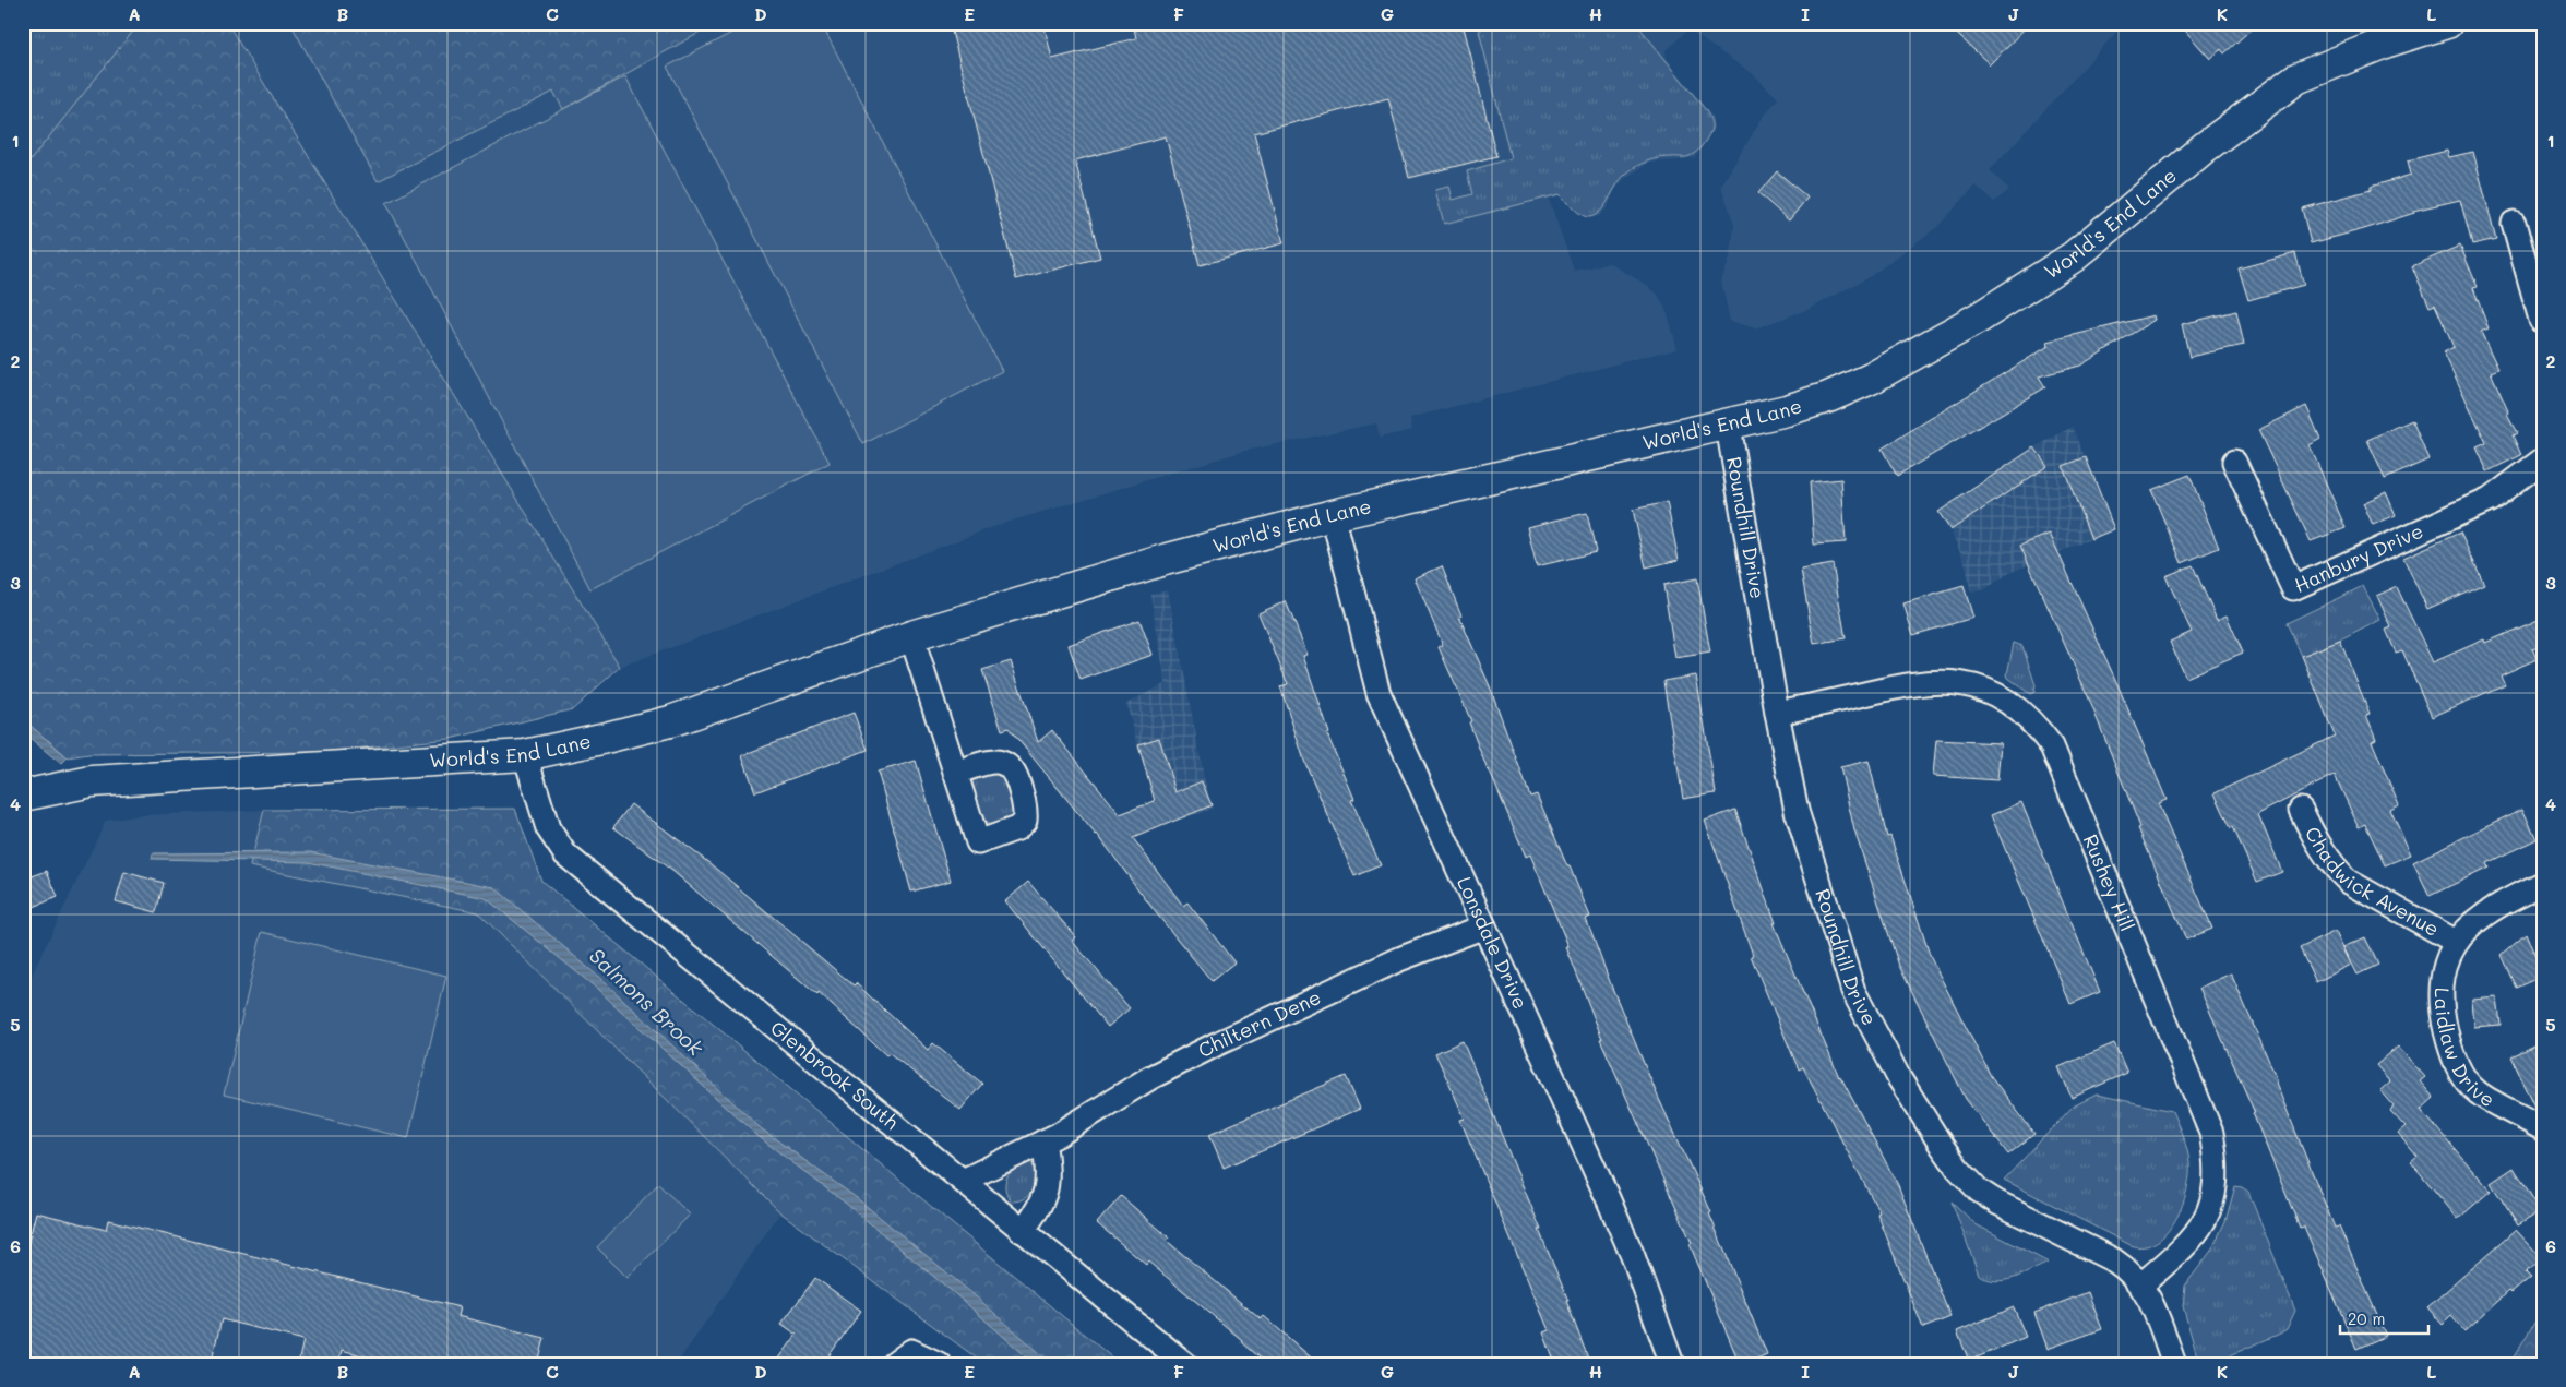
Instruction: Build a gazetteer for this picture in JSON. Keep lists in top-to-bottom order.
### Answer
{
  "streets": {
    "street": [
      "World's End Lane",
      "Roundhill Drive",
      "Hanbury Drive",
      "Chadwick Avenue",
      "Rushey Hill",
      "Lonsdale Drive",
      "Chiltern Dene",
      "Laidlaw Drive",
      "Glenbrook South"
    ]
  },
  "crossings": [
    ["World's End Lane", "Roundhill Drive"],
    ["World's End Lane", "Lonsdale Drive"],
    ["World's End Lane", "Glenbrook South"],
    ["Roundhill Drive", "Rushey Hill"],
    ["Chadwick Avenue", "Laidlaw Drive"],
    ["Lonsdale Drive", "Chiltern Dene"],
    ["Chiltern Dene", "Glenbrook South"]
  ],
  "water": ["Salmons Brook"],
  "scale_bar": "20 m",
  "grid": {
    "columns": [
      "A",
      "B",
      "C",
      "D",
      "E",
      "F",
      "G",
      "H",
      "I",
      "J",
      "K",
      "L"
    ],
    "rows": [
      "1",
      "2",
      "3",
      "4",
      "5",
      "6"
    ]
  }
}
